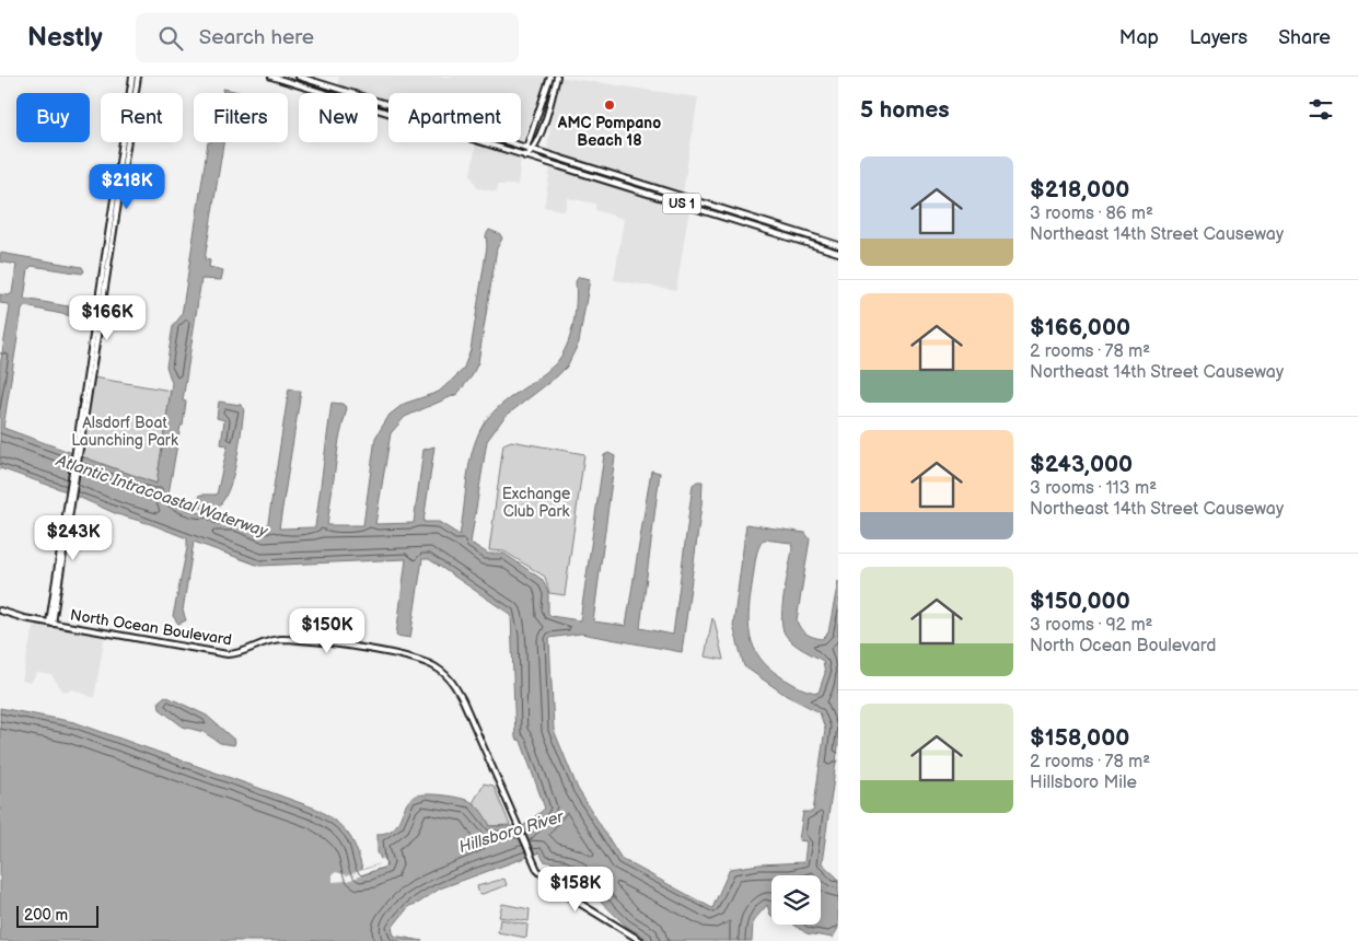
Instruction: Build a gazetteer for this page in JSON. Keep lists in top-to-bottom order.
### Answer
{
  "streets": {
    "main road": ["US 1", "North Ocean Boulevard"]
  },
  "water": ["Atlantic Intracoastal Waterway", "Hillsboro River"],
  "parks": ["Alsdorf Boat Launching Park", "Exchange Club Park"],
  "places": ["AMC Pompano Beach 18"],
  "scale_bar": "200 m",
  "page": {
    "header": "Nestly",
    "search": "Search here",
    "nav": ["Map", "Layers", "Share"],
    "heading": "5 homes",
    "chip": [
      "Buy",
      "Rent",
      "Filters",
      "New",
      "Apartment"
    ],
    "list": [
      {
        "name": "$218,000",
        "note": "3 rooms · 86 m² · Northeast 14th Street Causeway"
      },
      {
        "name": "$166,000",
        "note": "2 rooms · 78 m² · Northeast 14th Street Causeway"
      },
      {
        "name": "$243,000",
        "note": "3 rooms · 113 m² · Northeast 14th Street Causeway"
      },
      {
        "name": "$150,000",
        "note": "3 rooms · 92 m² · North Ocean Boulevard"
      },
      {
        "name": "$158,000",
        "note": "2 rooms · 78 m² · Hillsboro Mile"
      }
    ],
    "price": [
      "$218K",
      "$166K",
      "$243K",
      "$150K",
      "$158K"
    ],
    "scale": "200 m"
  }
}
